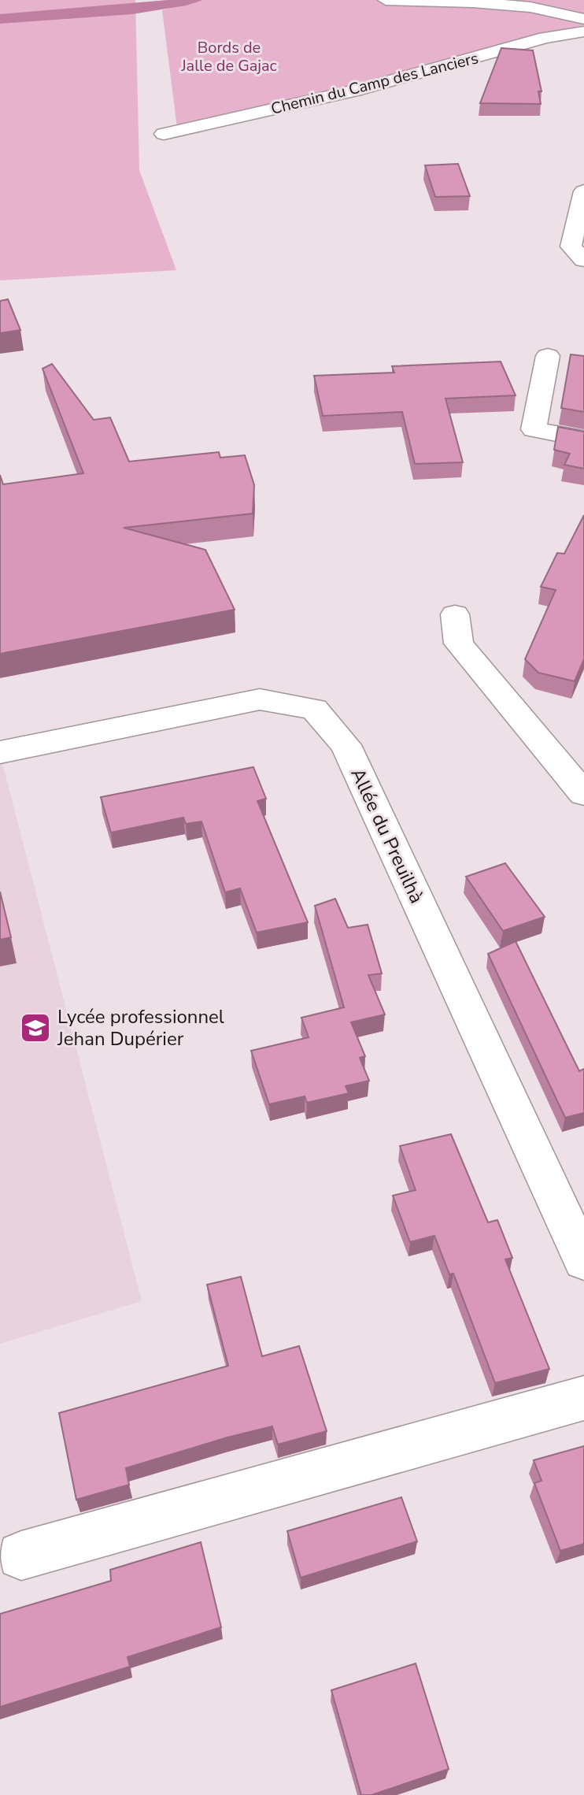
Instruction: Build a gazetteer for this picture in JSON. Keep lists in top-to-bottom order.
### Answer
{
  "streets": {
    "street": ["Chemin du Camp des Lanciers", "Allée du Preuilhà"]
  },
  "parks": ["Bords de Jalle de Gajac"],
  "places": {
    "school or university": ["Lycée professionnel Jehan Dupérier"]
  }
}
